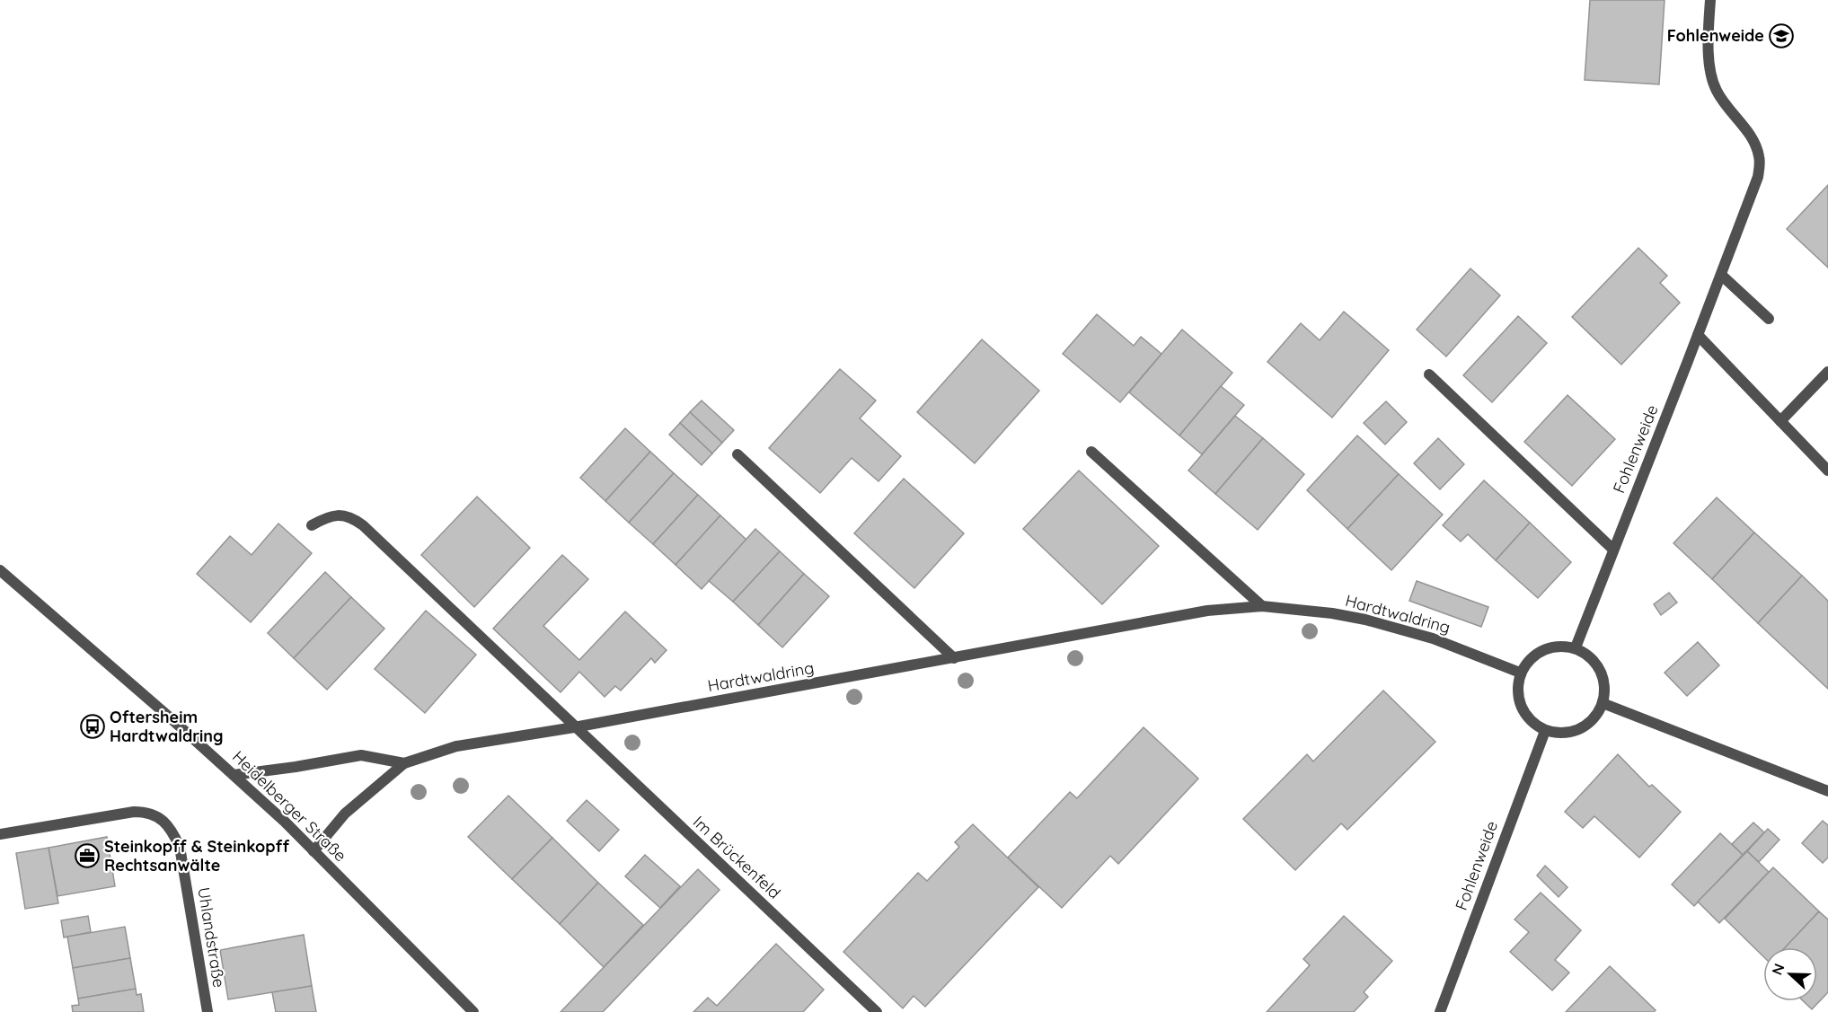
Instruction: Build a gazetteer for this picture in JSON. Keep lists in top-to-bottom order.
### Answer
{
  "streets": {
    "street": [
      "Fohlenweide",
      "Hardtwaldring",
      "Heidelberger Straße",
      "Im Brückenfeld",
      "Uhlandstraße"
    ]
  },
  "crossings": [
    ["Fohlenweide", "Hardtwaldring"],
    ["Hardtwaldring", "Heidelberger Straße"],
    ["Hardtwaldring", "Im Brückenfeld"]
  ],
  "places": {
    "school or university": ["Fohlenweide"],
    "bus stop": ["Oftersheim Hardtwaldring"],
    "office": ["Steinkopff & Steinkopff Rechtsanwälte"]
  },
  "north": "left"
}
